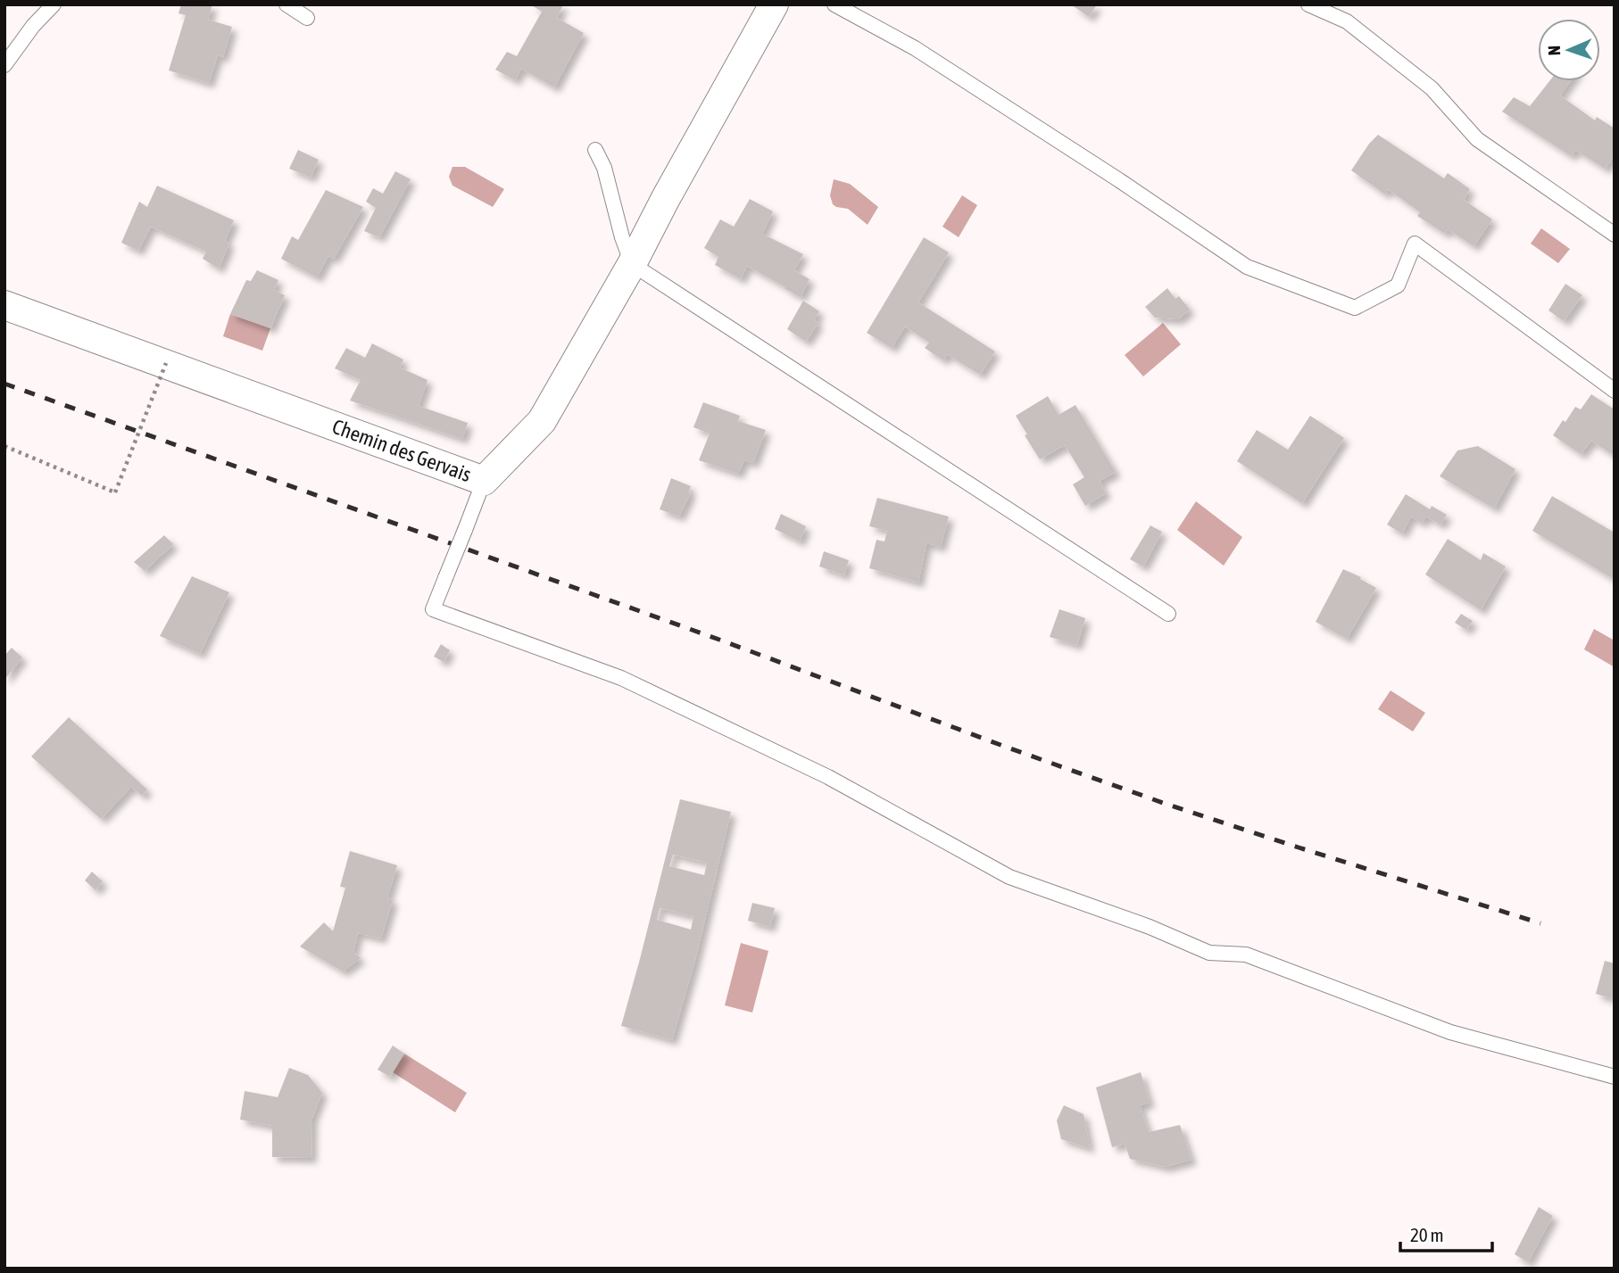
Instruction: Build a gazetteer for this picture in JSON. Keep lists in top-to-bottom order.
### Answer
{
  "streets": {
    "street": ["Chemin des Gervais"]
  },
  "scale_bar": "20 m",
  "north": "left"
}
